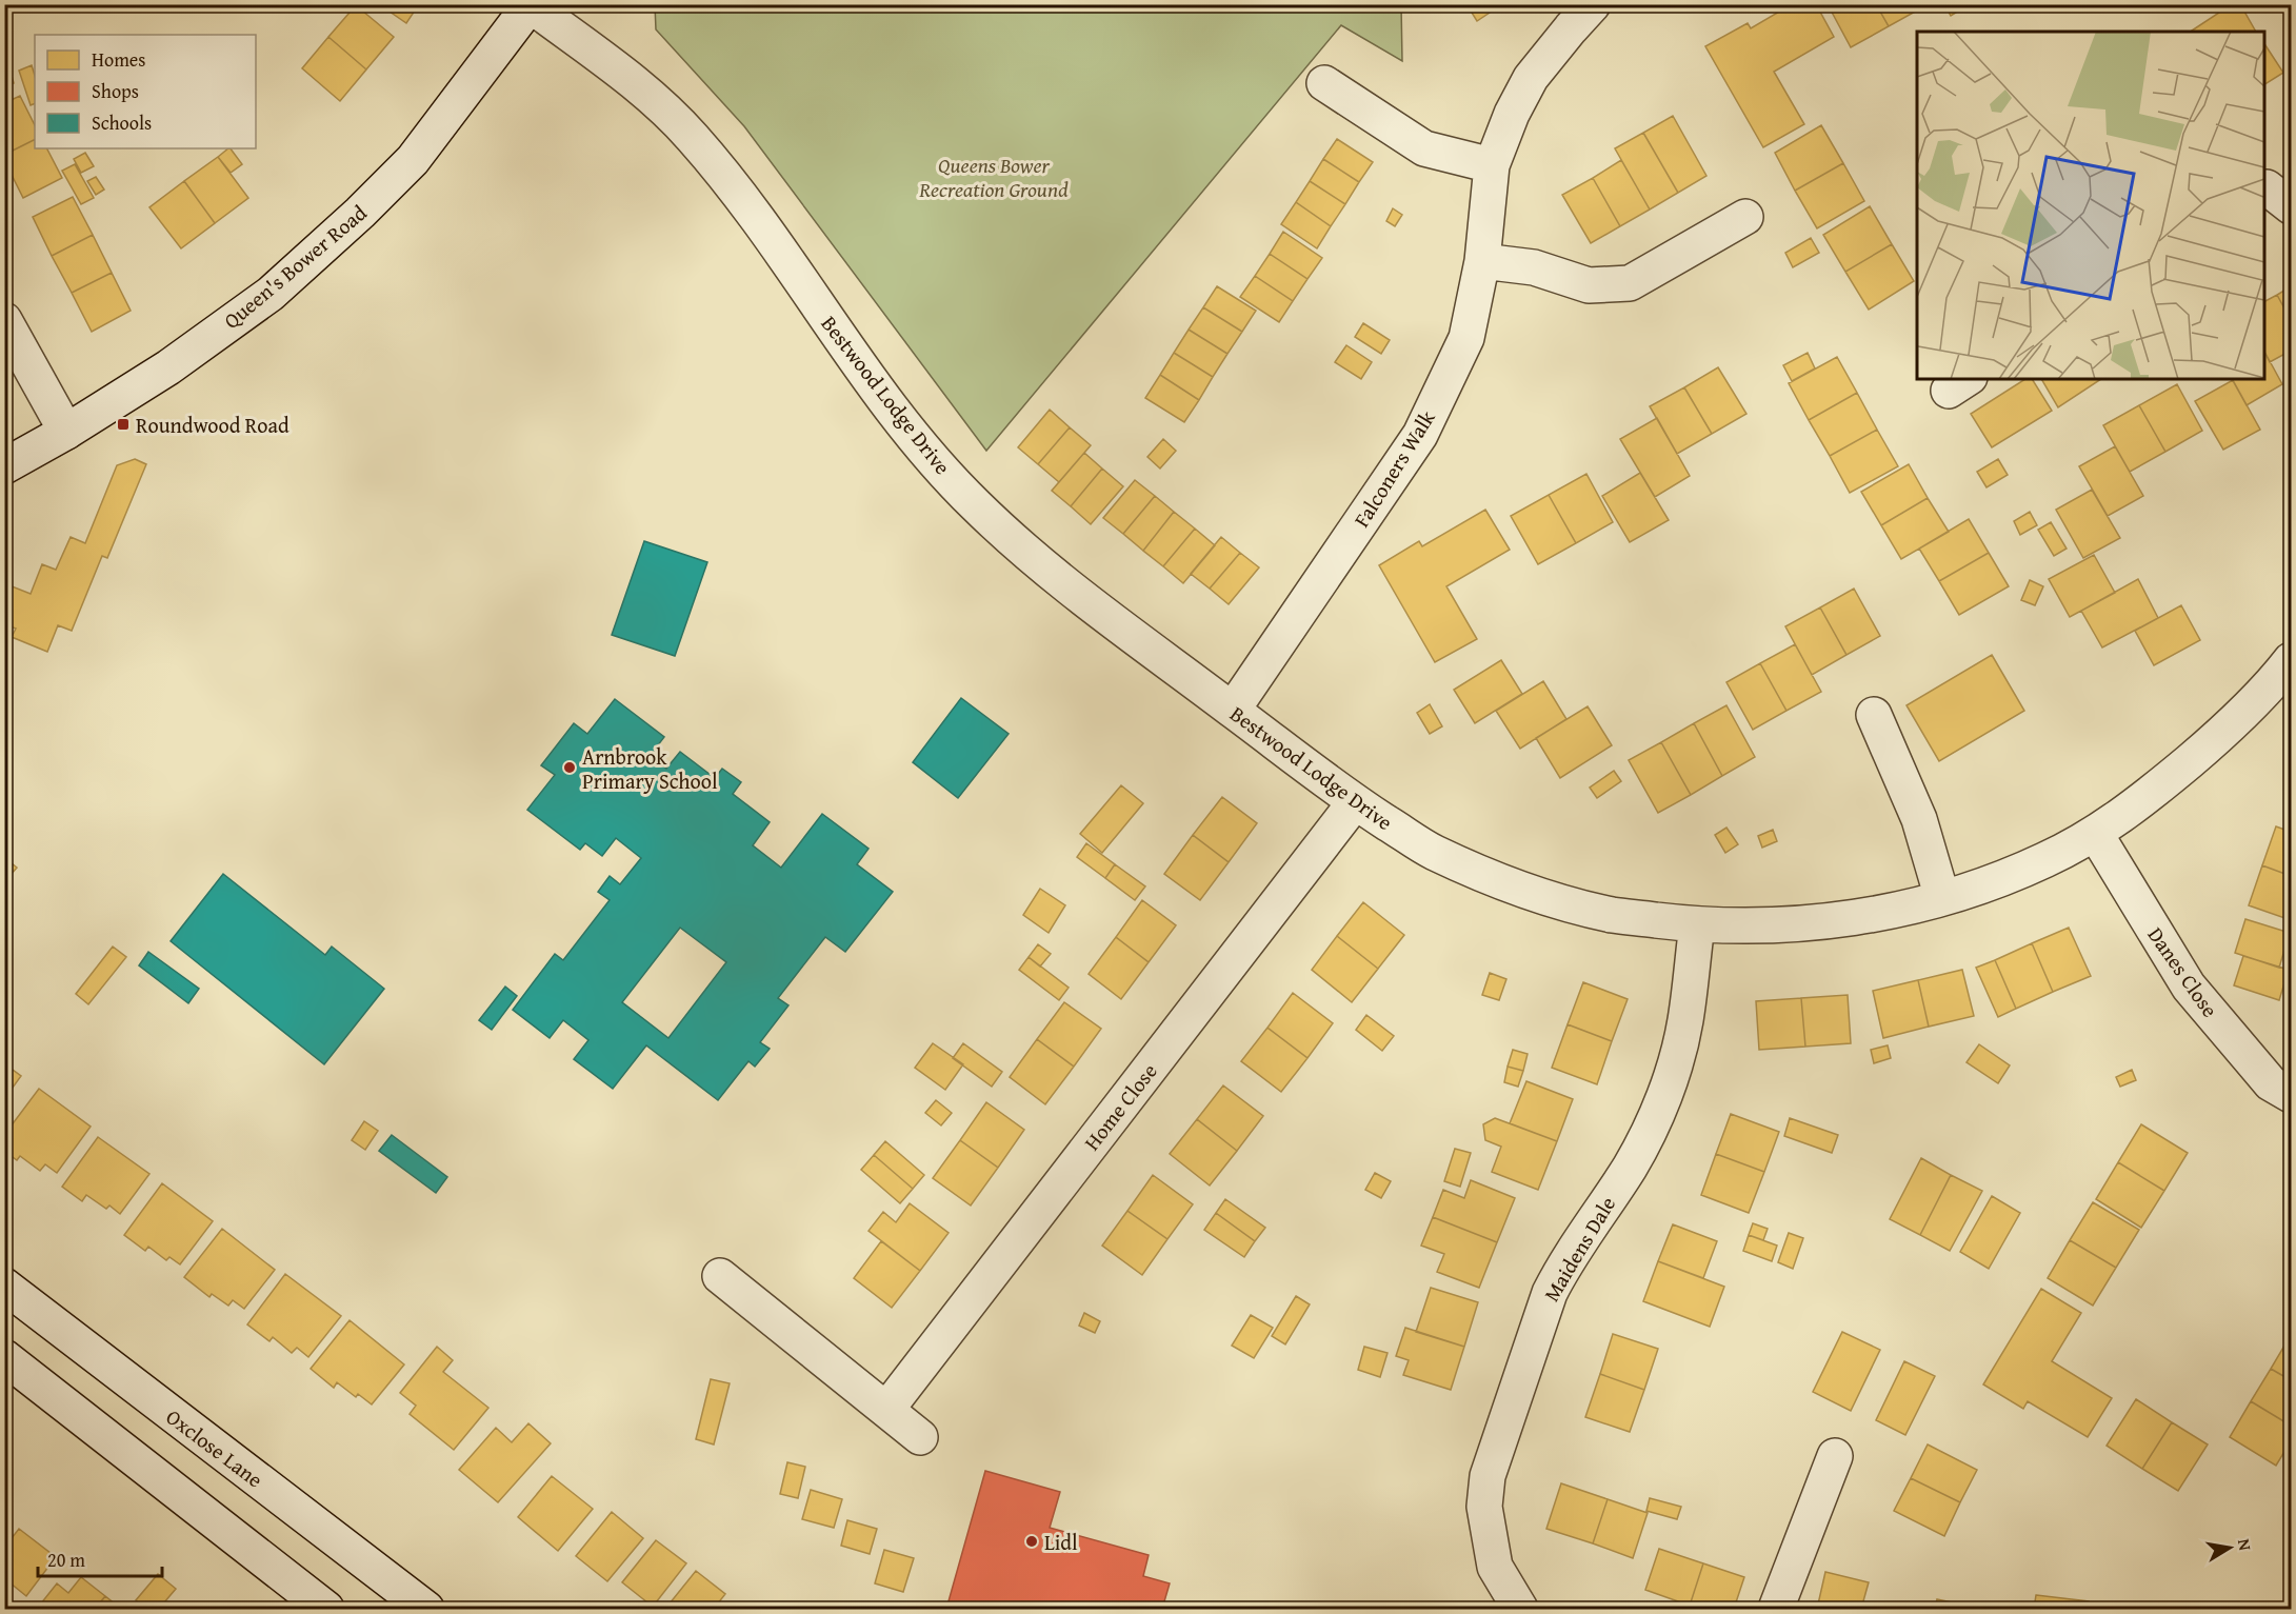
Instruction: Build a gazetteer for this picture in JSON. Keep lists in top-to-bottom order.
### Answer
{
  "streets": {
    "street": [
      "Queen's Bower Road",
      "Bestwood Lodge Drive",
      "Falconers Walk",
      "Danes Close",
      "Home Close",
      "Maidens Dale",
      "Oxclose Lane"
    ]
  },
  "crossings": [
    ["Queen's Bower Road", "Bestwood Lodge Drive"],
    ["Bestwood Lodge Drive", "Falconers Walk"],
    ["Bestwood Lodge Drive", "Danes Close"],
    ["Bestwood Lodge Drive", "Home Close"],
    ["Bestwood Lodge Drive", "Maidens Dale"]
  ],
  "parks": ["Queens Bower Recreation Ground"],
  "places": {
    "transit": ["Roundwood Road"],
    "other": ["Arnbrook Primary School", "Lidl"]
  },
  "legend": ["Homes", "Shops", "Schools"],
  "scale_bar": "20 m",
  "north": "right"
}
